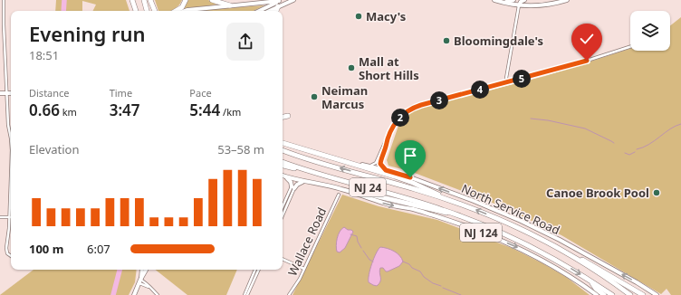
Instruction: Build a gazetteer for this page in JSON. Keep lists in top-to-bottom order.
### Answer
{
  "streets": {
    "highway": ["NJ 24", "NJ 124"],
    "main road": ["North Service Road"],
    "street": ["Wallace Road"]
  },
  "crossings": [
    ["North Service Road", "NJ 124"]
  ],
  "places": [
    "Macy's",
    "Bloomingdale's",
    "Mall at Short Hills",
    "Neiman Marcus",
    "Canoe Brook Pool"
  ],
  "page": {
    "heading": ["Evening run", "18:51"],
    "pins": [
      "5",
      "4",
      "3",
      "2"
    ],
    "stats": [
      ["Distance", "0.66 km"],
      ["Time", "3:47"],
      ["Pace", "5:44 /km"]
    ],
    "chart": ["Elevation", "53–58 m"],
    "list": [
      {
        "name": "100 m",
        "note": "6:07"
      }
    ]
  }
}
